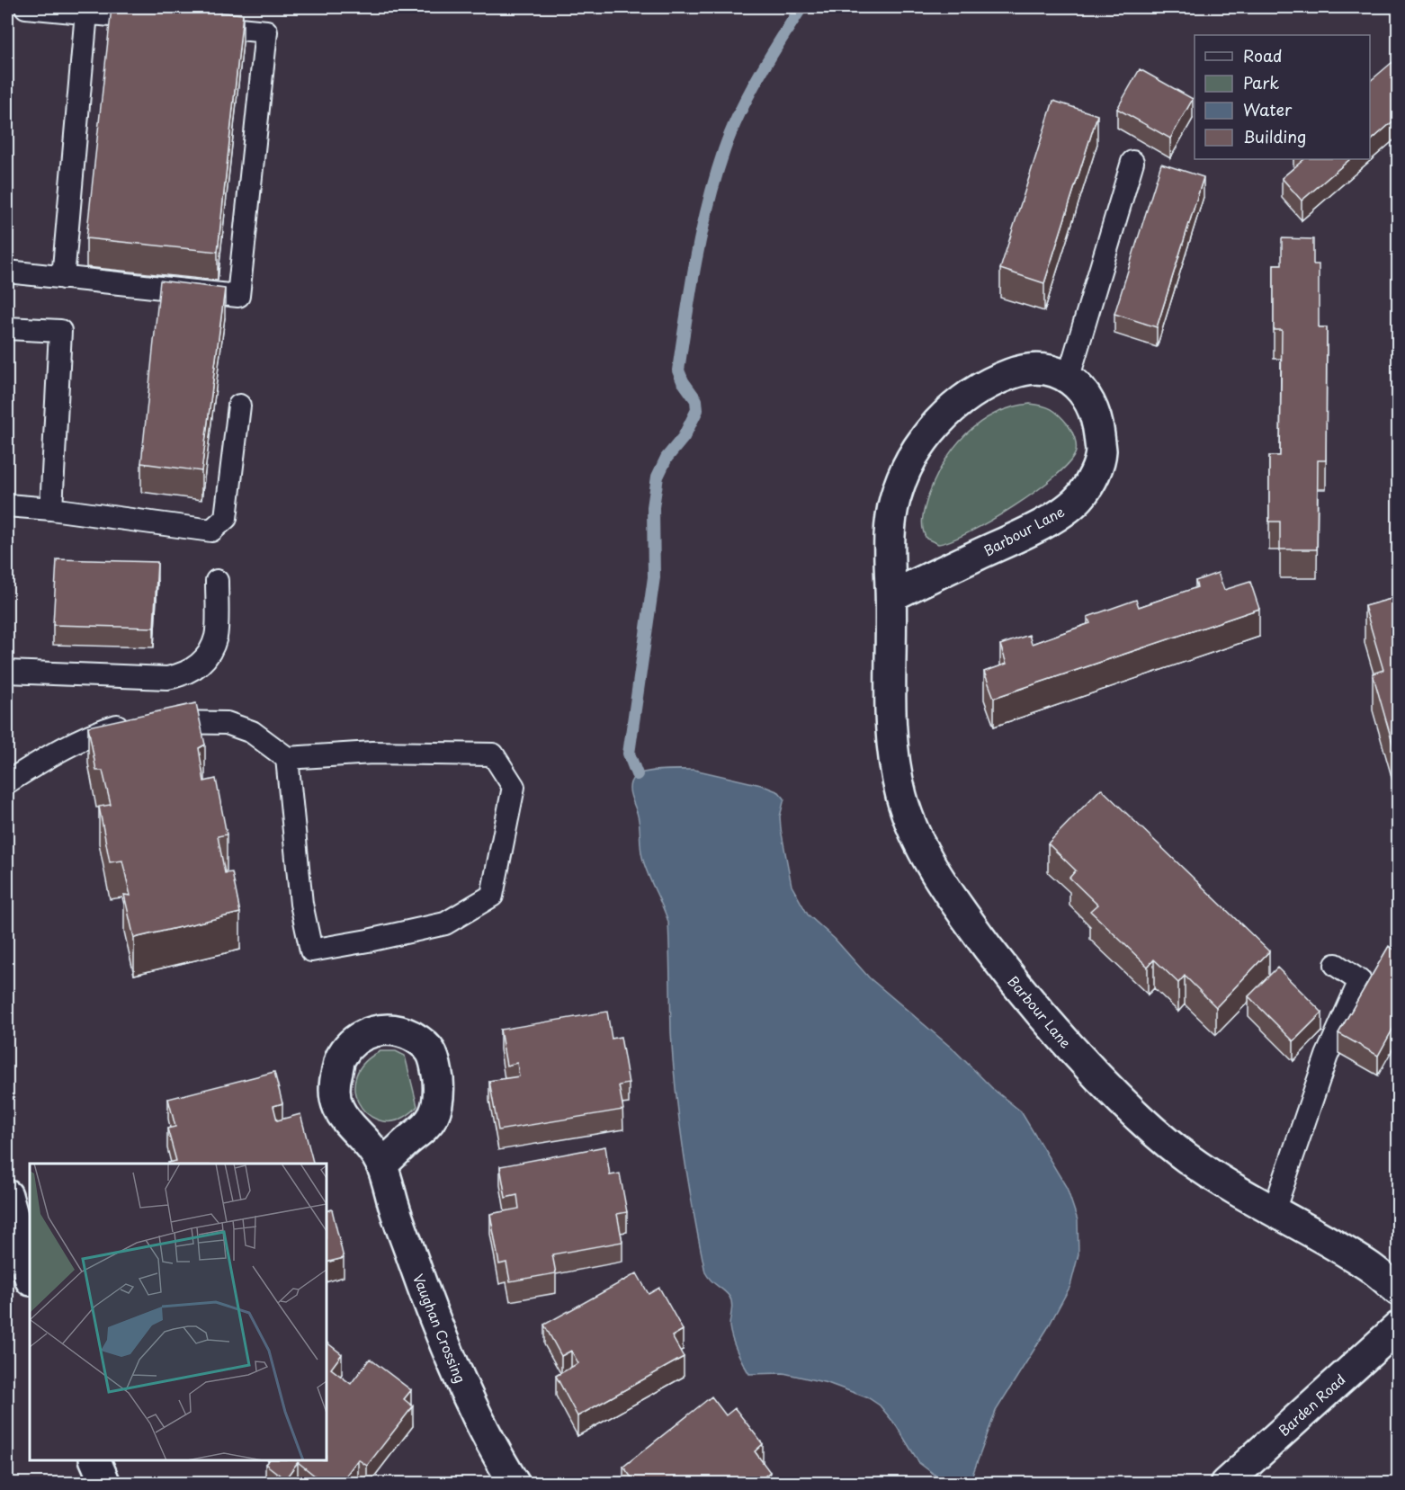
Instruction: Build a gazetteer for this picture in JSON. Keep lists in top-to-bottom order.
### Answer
{
  "streets": {
    "street": ["Barbour Lane", "Vaughan Crossing", "Barden Road"]
  },
  "legend": [
    "Road",
    "Park",
    "Water",
    "Building"
  ]
}
